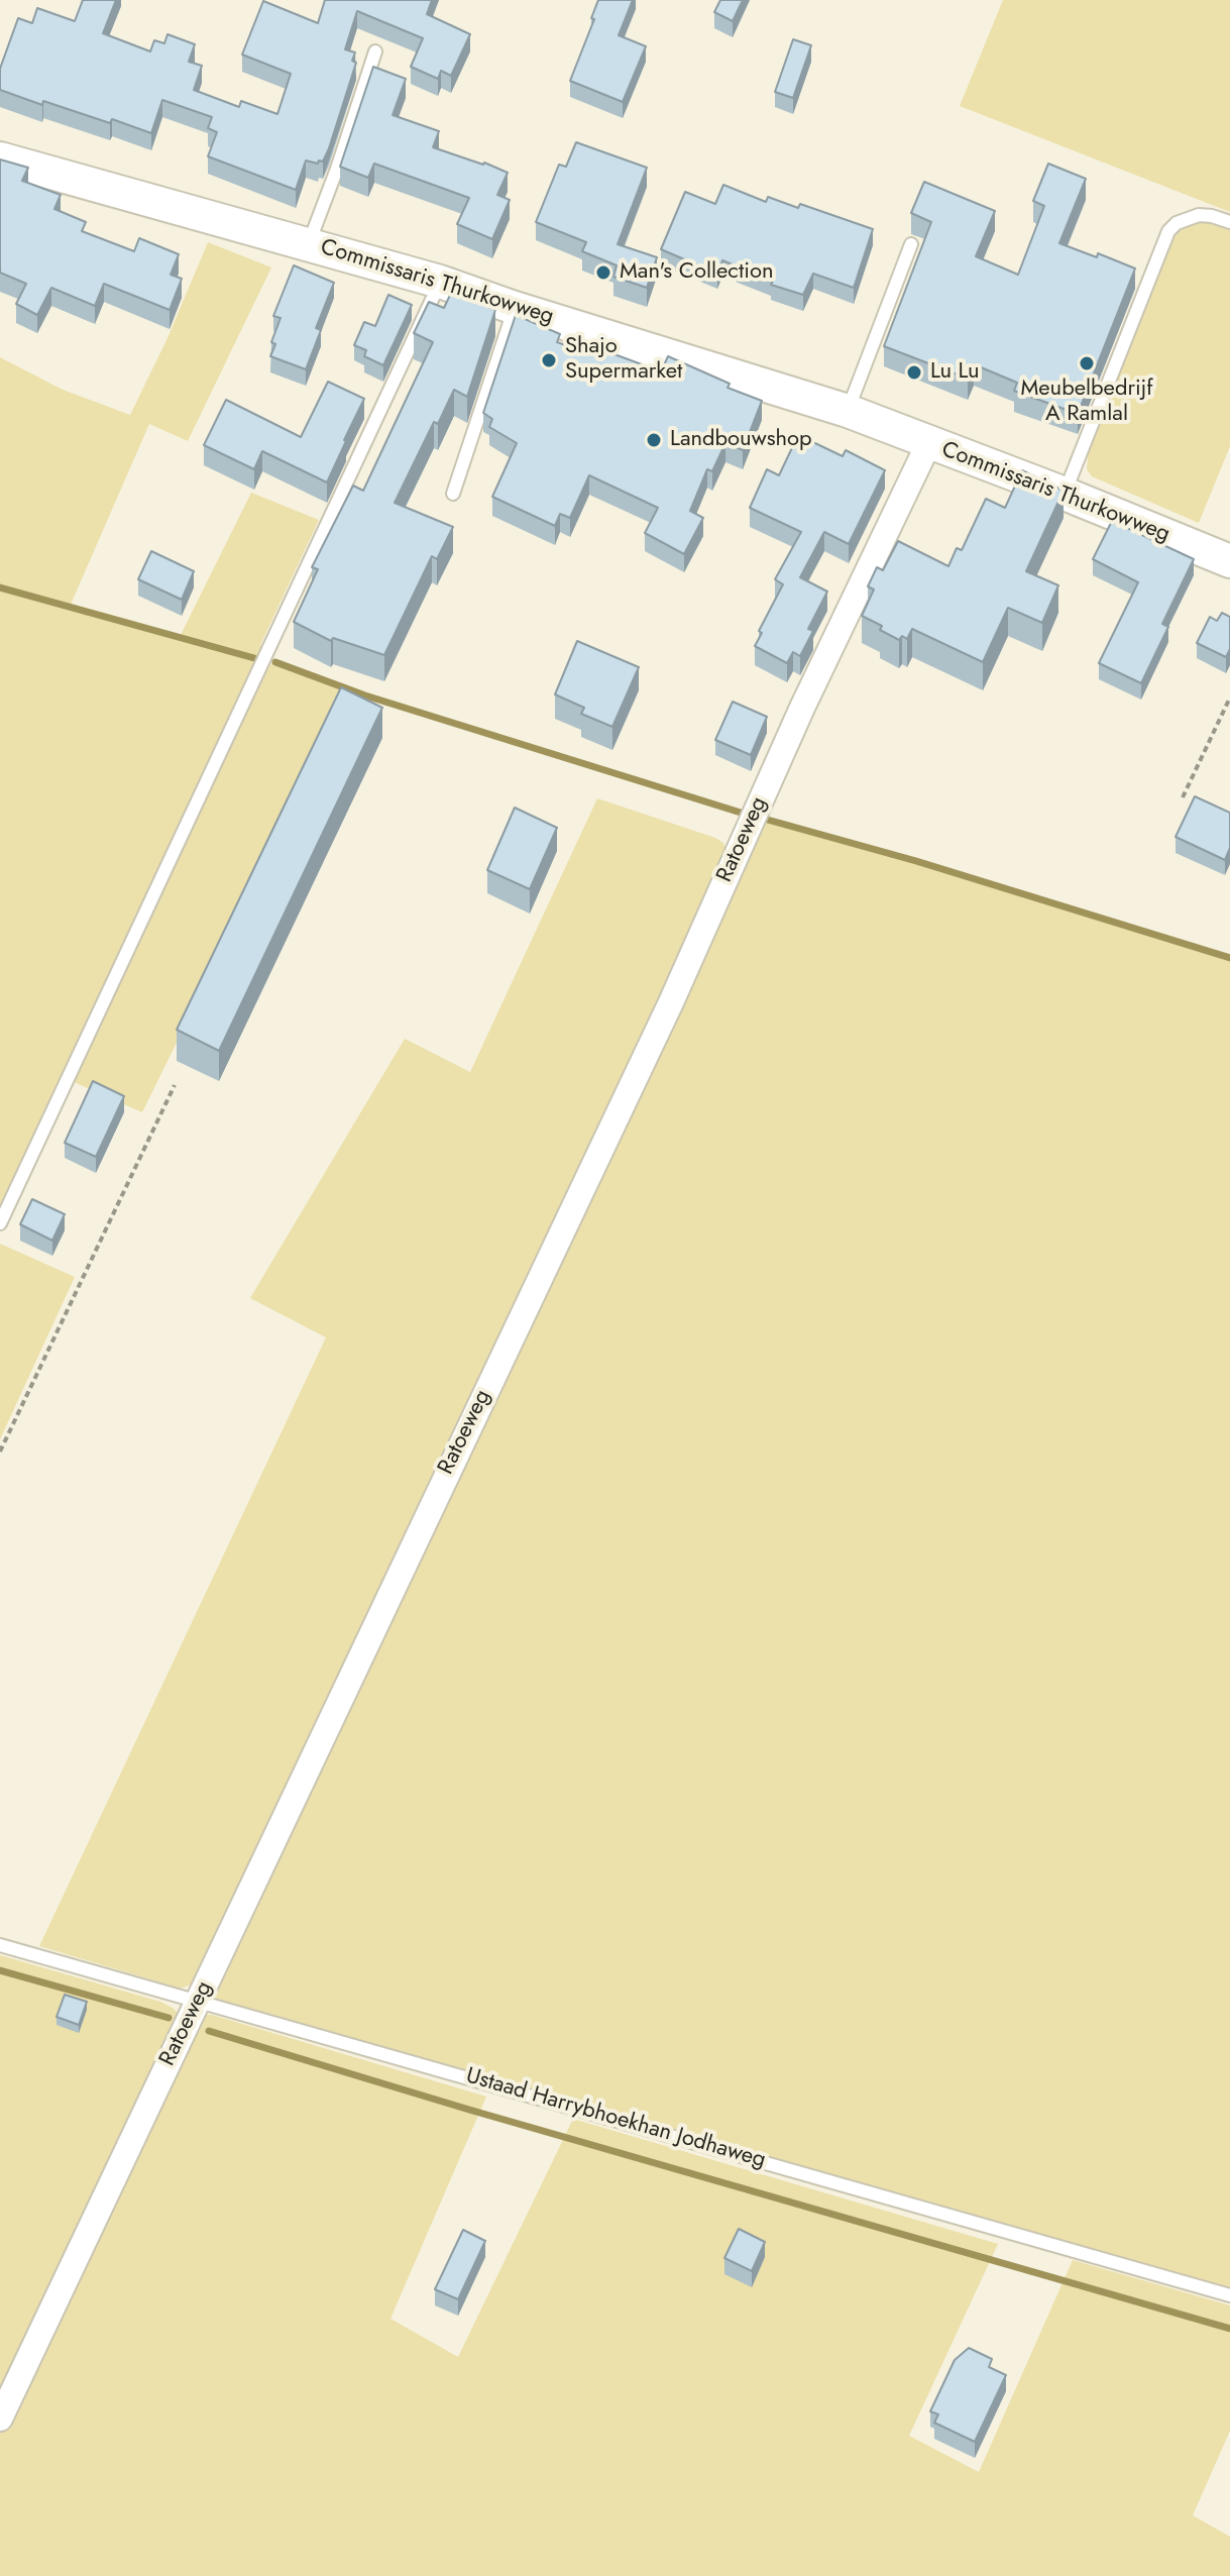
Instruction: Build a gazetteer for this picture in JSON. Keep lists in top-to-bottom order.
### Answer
{
  "streets": {
    "main road": ["Commissaris Thurkowweg"],
    "street": ["Ratoeweg"],
    "lane": ["Ustaad Harrybhoekhan Jodhaweg"]
  },
  "crossings": [
    ["Commissaris Thurkowweg", "Ratoeweg"],
    ["Ratoeweg", "Ustaad Harrybhoekhan Jodhaweg"]
  ],
  "places": [
    "Man's Collection",
    "Shajo Supermarket",
    "Meubelbedrijf A Ramlal",
    "Lu Lu",
    "Landbouwshop"
  ]
}
